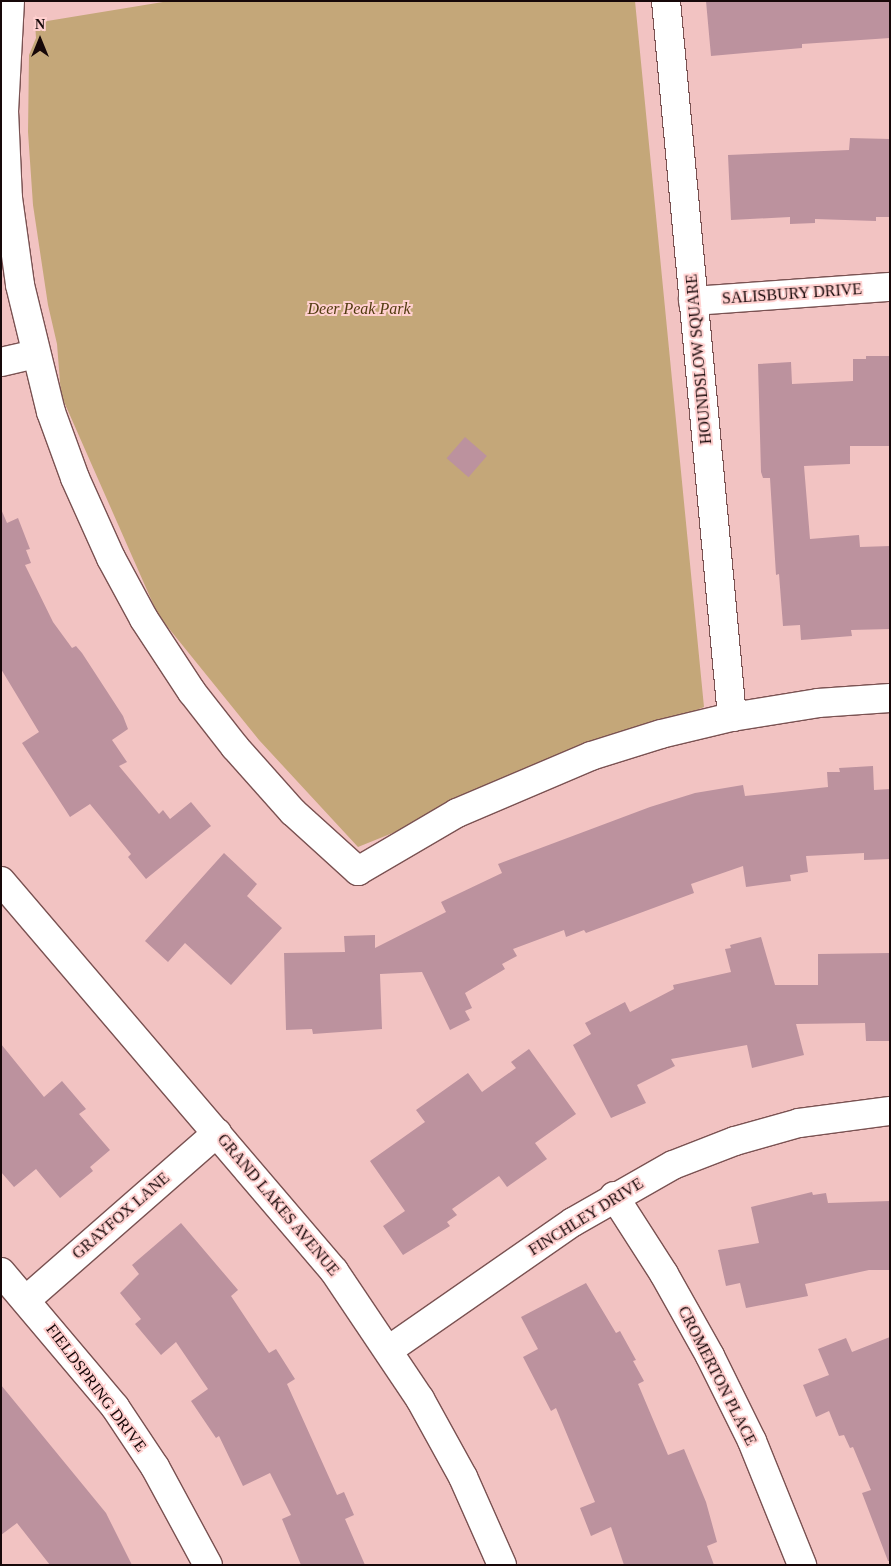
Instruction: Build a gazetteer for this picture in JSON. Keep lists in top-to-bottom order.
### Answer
{
  "streets": {
    "street": [
      "SALISBURY DRIVE",
      "HOUNDSLOW SQUARE",
      "GRAND LAKES AVENUE",
      "GRAYFOX LANE",
      "FINCHLEY DRIVE",
      "CROMERTON PLACE",
      "FIELDSPRING DRIVE"
    ]
  },
  "crossings": [
    ["SALISBURY DRIVE", "HOUNDSLOW SQUARE"],
    ["GRAND LAKES AVENUE", "GRAYFOX LANE"],
    ["GRAND LAKES AVENUE", "FINCHLEY DRIVE"],
    ["GRAYFOX LANE", "FIELDSPRING DRIVE"],
    ["FINCHLEY DRIVE", "CROMERTON PLACE"]
  ],
  "parks": ["Deer Peak Park"],
  "north": "top"
}
